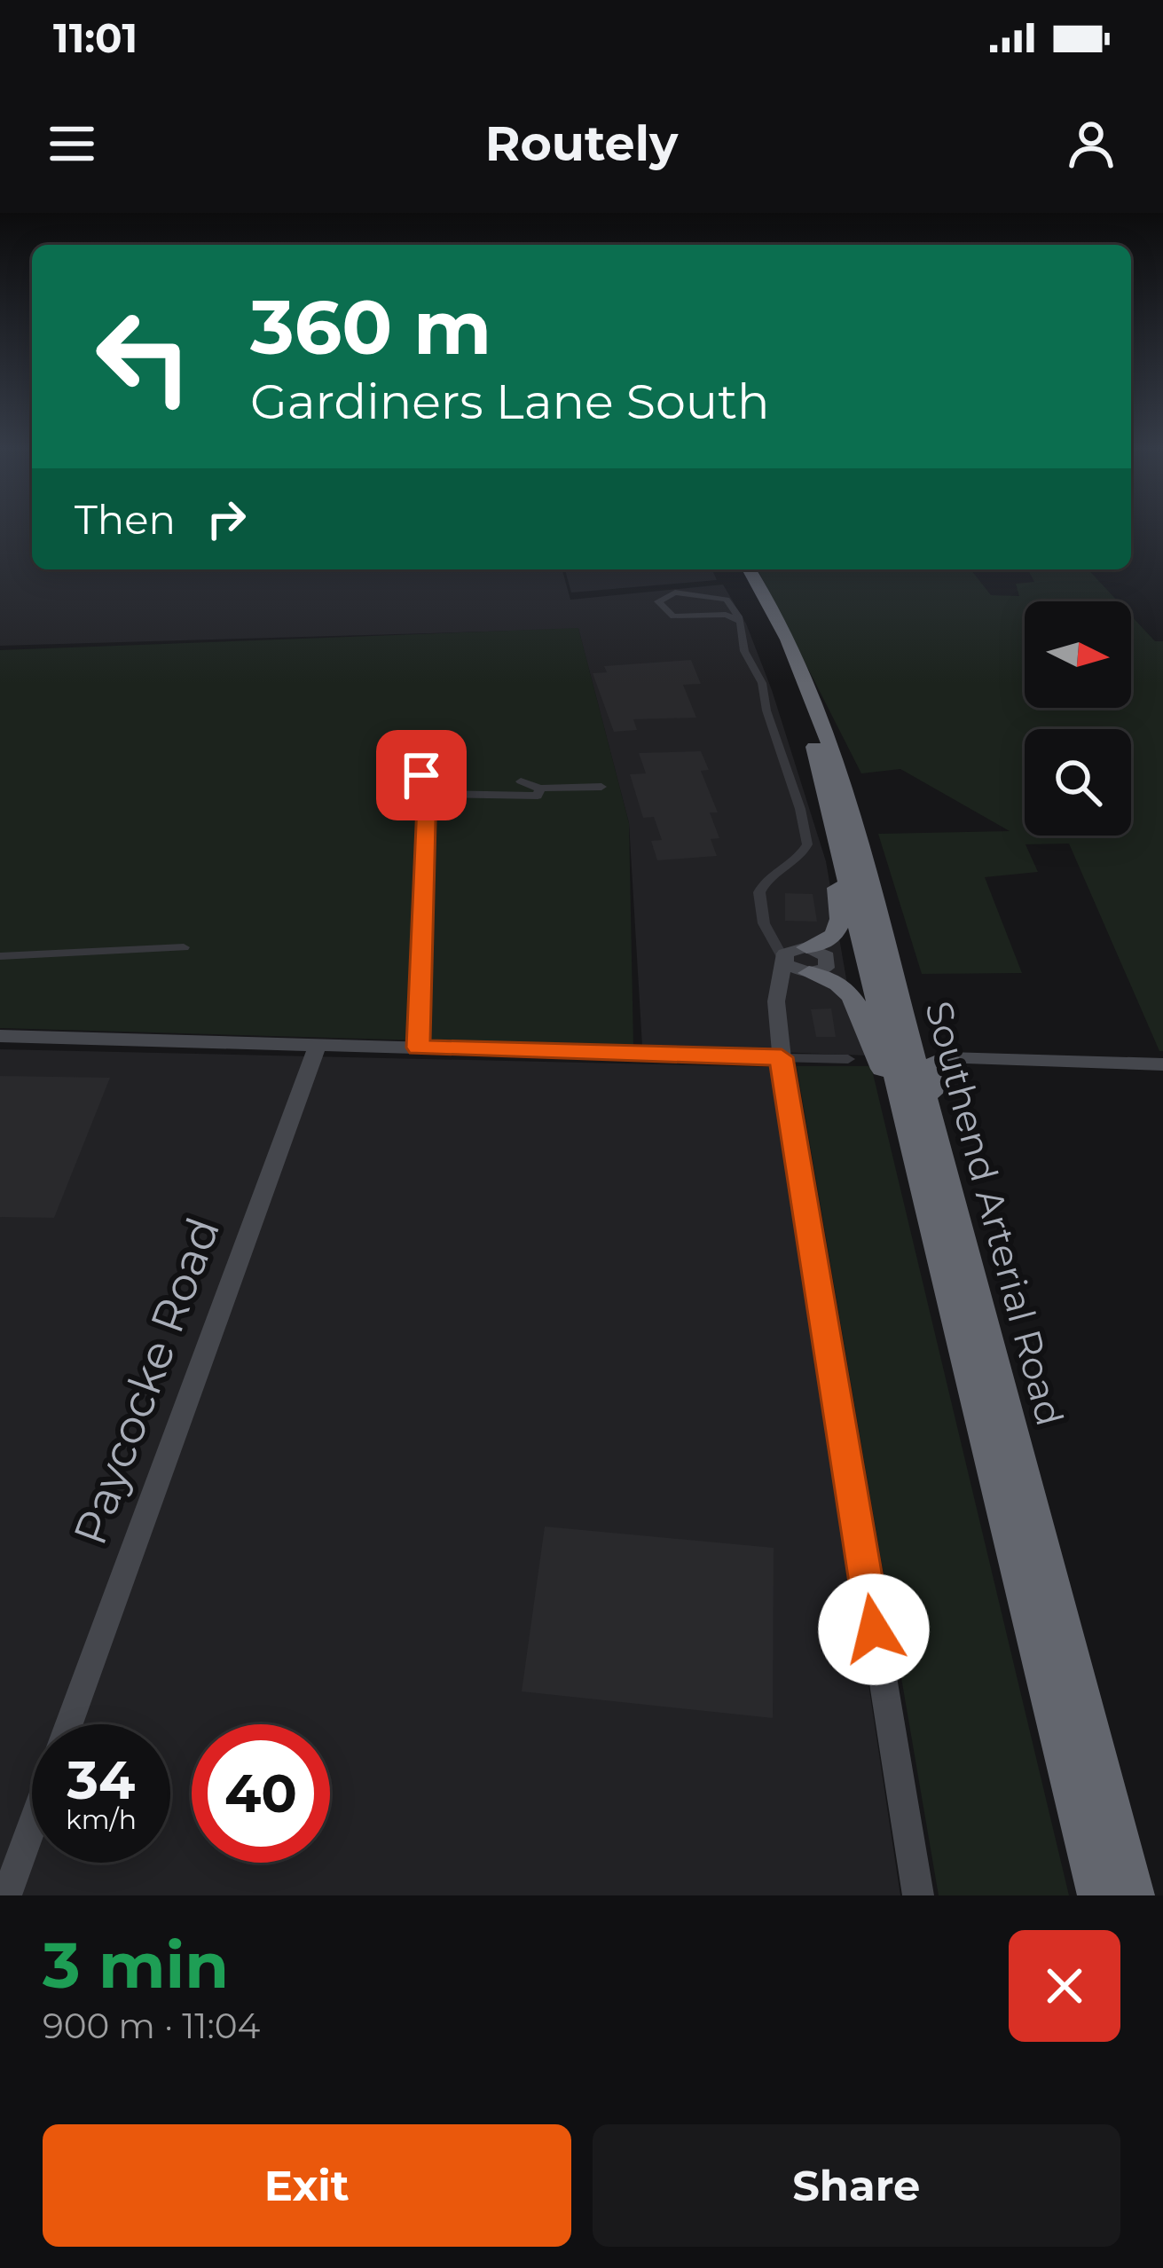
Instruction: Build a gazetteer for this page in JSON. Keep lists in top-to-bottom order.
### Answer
{
  "streets": {
    "highway": ["Southend Arterial Road"],
    "street": ["Paycocke Road"]
  },
  "north": "right",
  "page": {
    "status": "11:01",
    "header": "Routely",
    "turn": ["360 m", "Gardiners Lane South"],
    "then": "Then",
    "speed": "34 km/h",
    "limit": "40",
    "heading": ["3 min", "900 m · 11:04"],
    "buttons": ["Exit", "Share"]
  }
}
